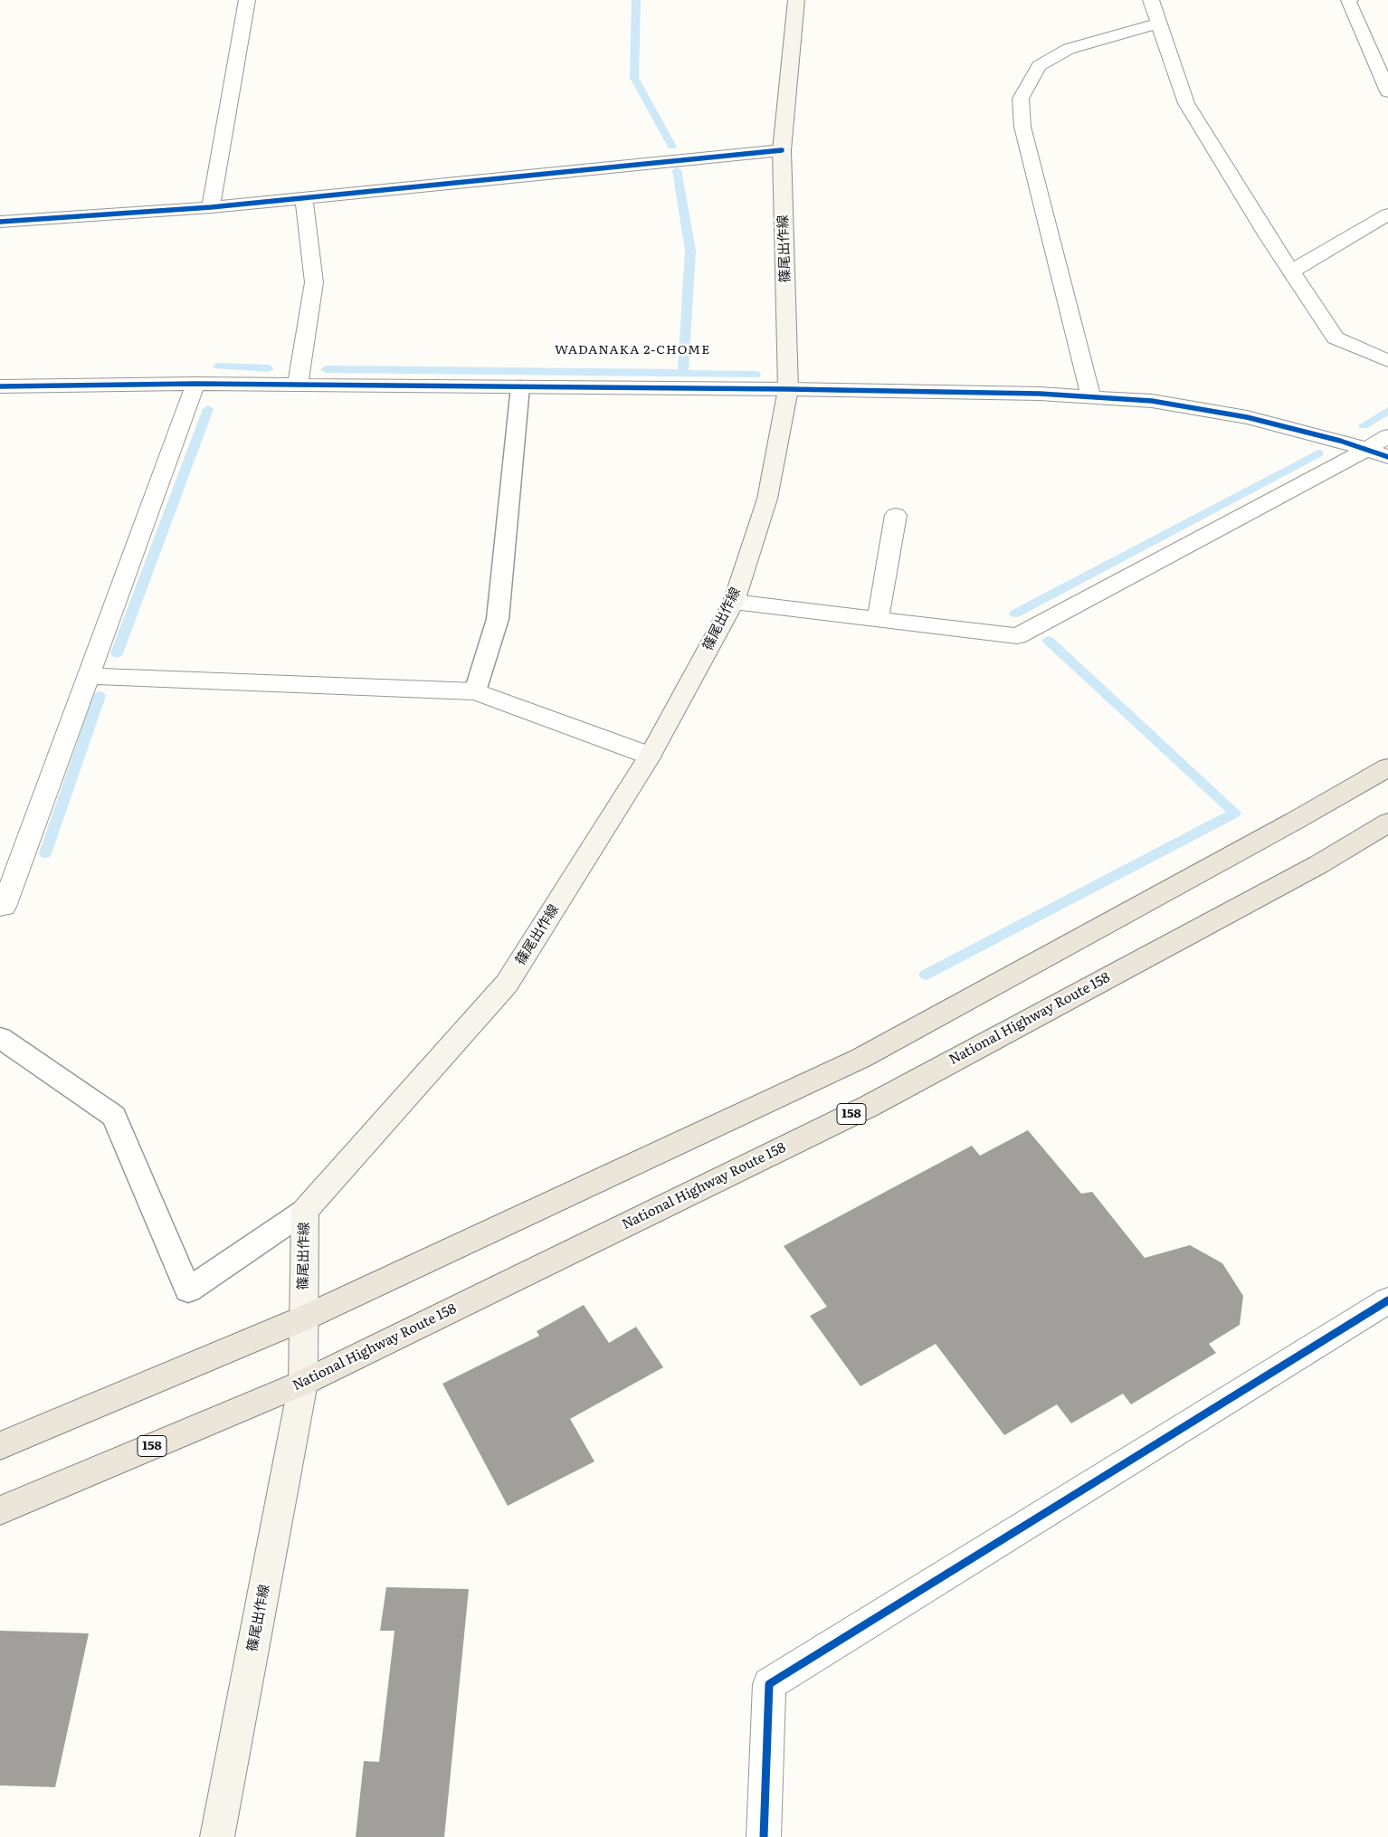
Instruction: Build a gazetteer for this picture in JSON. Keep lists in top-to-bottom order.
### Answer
{
  "streets": {
    "highway": ["National Highway Route 158", "158"],
    "main road": ["篠尾出作線"]
  },
  "crossings": [
    ["篠尾出作線", "National Highway Route 158"]
  ],
  "districts": ["WADANAKA 2-CHOME"]
}
